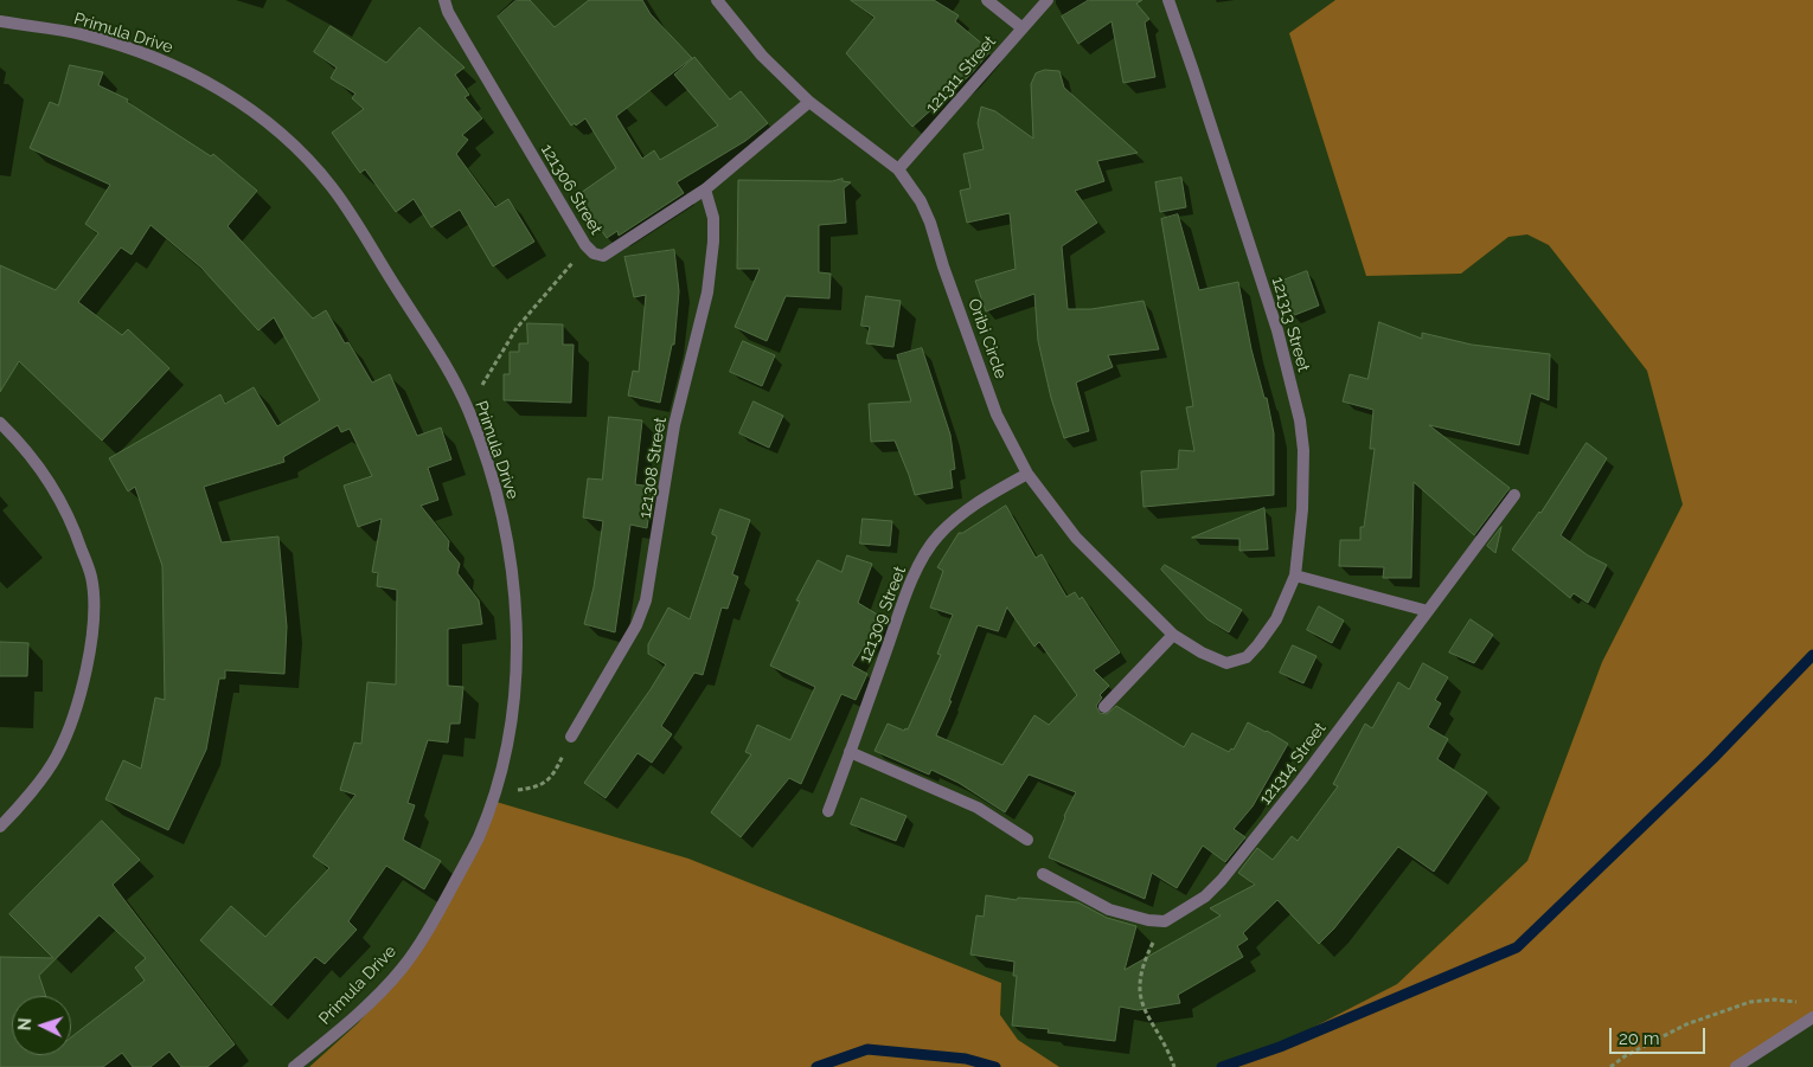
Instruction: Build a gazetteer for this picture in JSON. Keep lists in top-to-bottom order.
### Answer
{
  "streets": {
    "street": [
      "Primula Drive",
      "121311 Street",
      "121306 Street",
      "121313 Street",
      "Oribi Circle",
      "121308 Street",
      "121309 Street",
      "121314 Street"
    ]
  },
  "crossings": [
    ["121311 Street", "Oribi Circle"],
    ["121306 Street", "Oribi Circle"],
    ["121306 Street", "121308 Street"],
    ["121313 Street", "Oribi Circle"],
    ["Oribi Circle", "121309 Street"]
  ],
  "scale_bar": "20 m",
  "north": "left"
}
